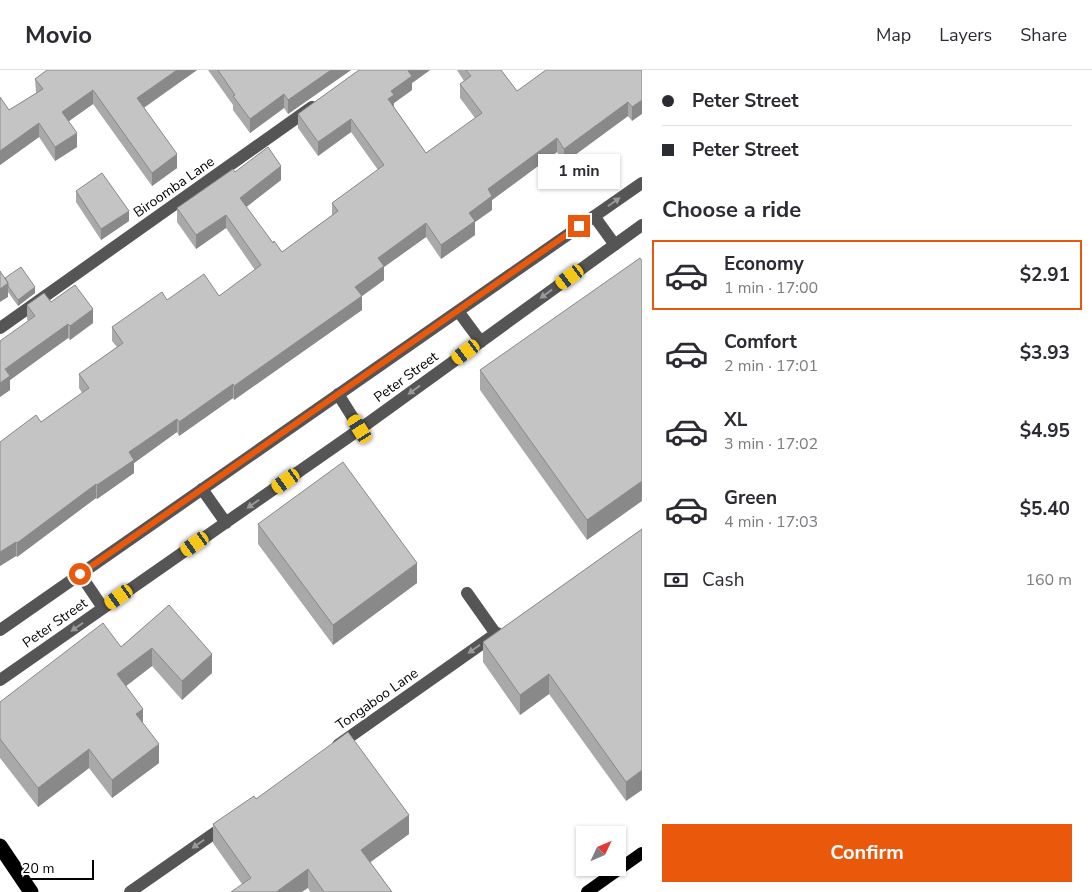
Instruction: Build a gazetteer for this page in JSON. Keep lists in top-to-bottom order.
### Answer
{
  "streets": {
    "street": ["Biroomba Lane", "Peter Street", "Tongaboo Lane"]
  },
  "one_way": ["Tongaboo Lane"],
  "scale_bar": "20 m",
  "north": "top right",
  "page": {
    "header": "Movio",
    "nav": ["Map", "Layers", "Share"],
    "banner": ["Peter Street", "Peter Street"],
    "bubble": "1 min",
    "heading": "Choose a ride",
    "list": [
      {
        "name": "Economy",
        "note": "1 min · 17:00",
        "value": "$2.91"
      },
      {
        "name": "Comfort",
        "note": "2 min · 17:01",
        "value": "$3.93"
      },
      {
        "name": "XL",
        "note": "3 min · 17:02",
        "value": "$4.95"
      },
      {
        "name": "Green",
        "note": "4 min · 17:03",
        "value": "$5.40"
      }
    ],
    "pay": ["Cash", "160 m"],
    "buttons": "Confirm",
    "scale": "20 m"
  }
}
